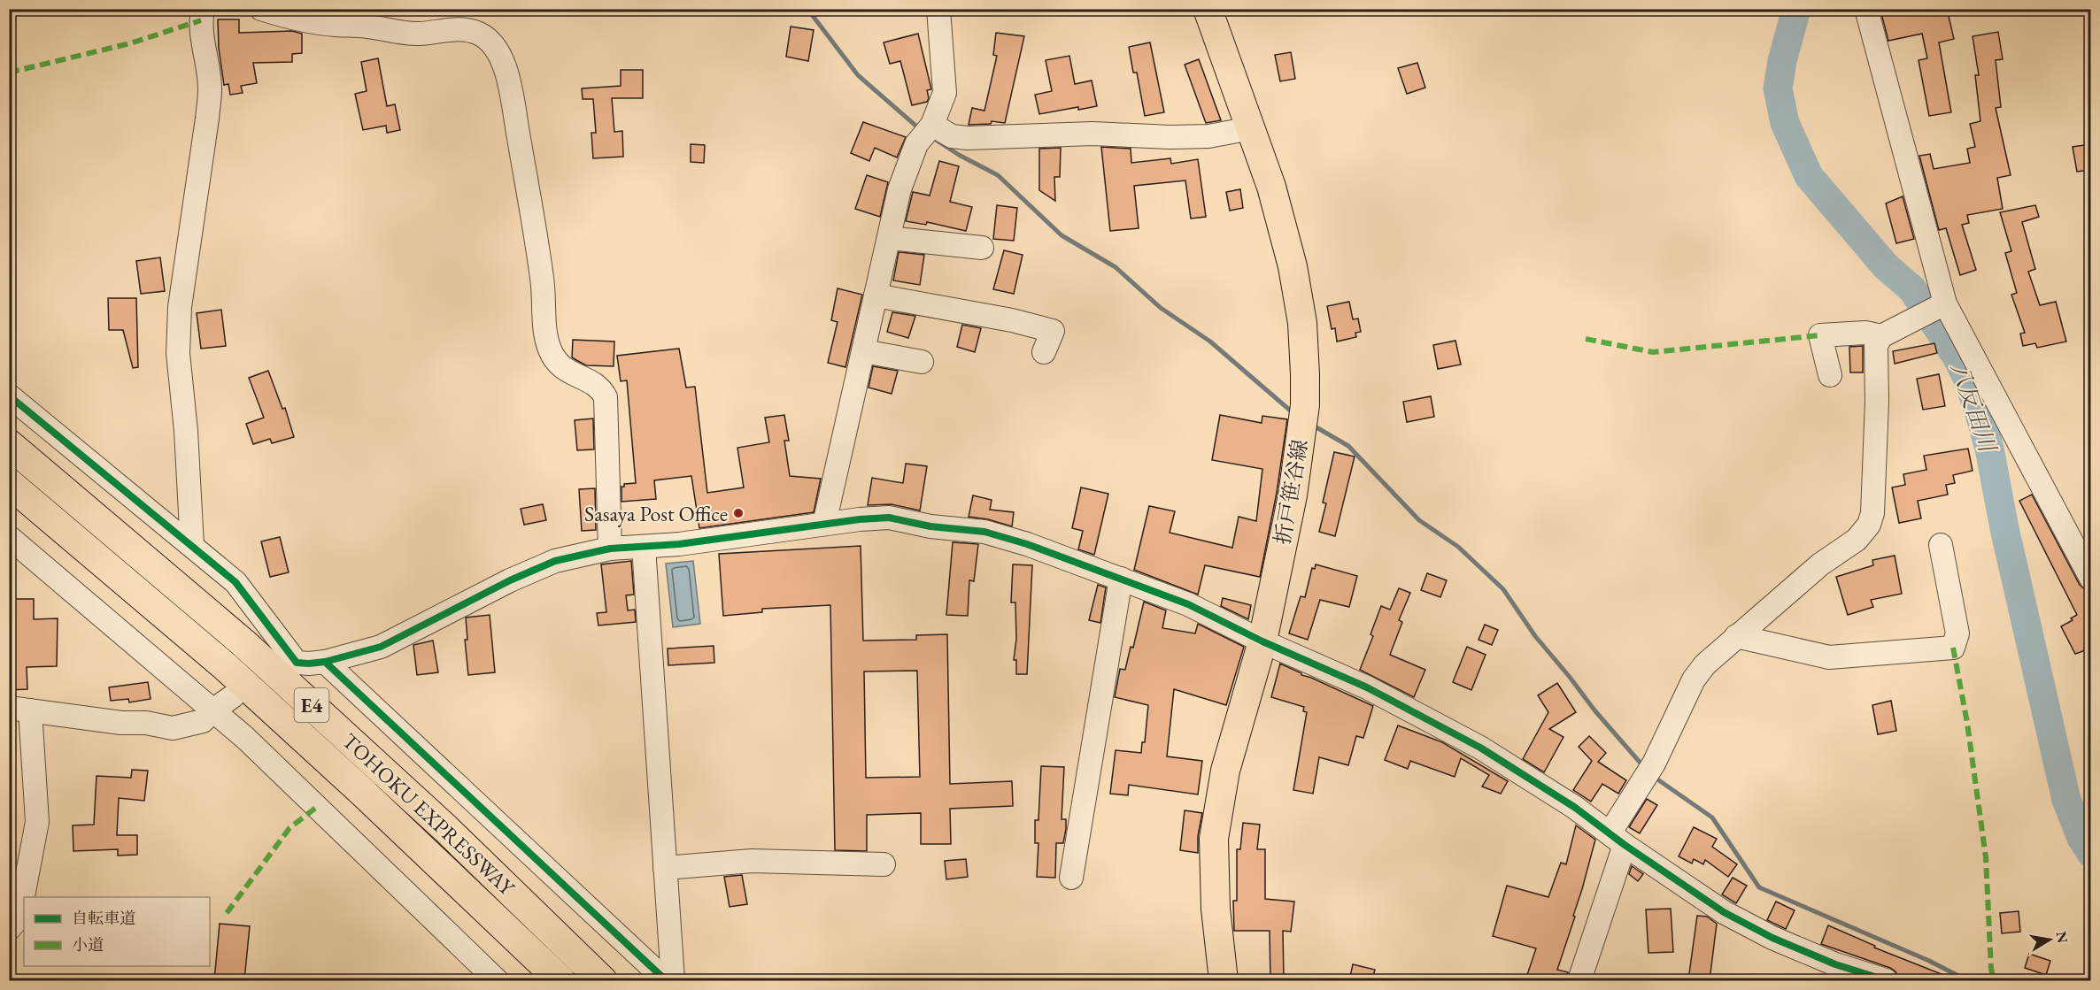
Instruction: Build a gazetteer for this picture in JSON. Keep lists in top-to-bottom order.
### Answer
{
  "streets": {
    "highway": ["E4", "TOHOKU EXPRESSWAY"],
    "main road": ["折戸笹谷線"]
  },
  "water": ["八反田川"],
  "places": ["Sasaya Post Office"],
  "legend": ["自転車道", "小道"],
  "north": "right"
}
